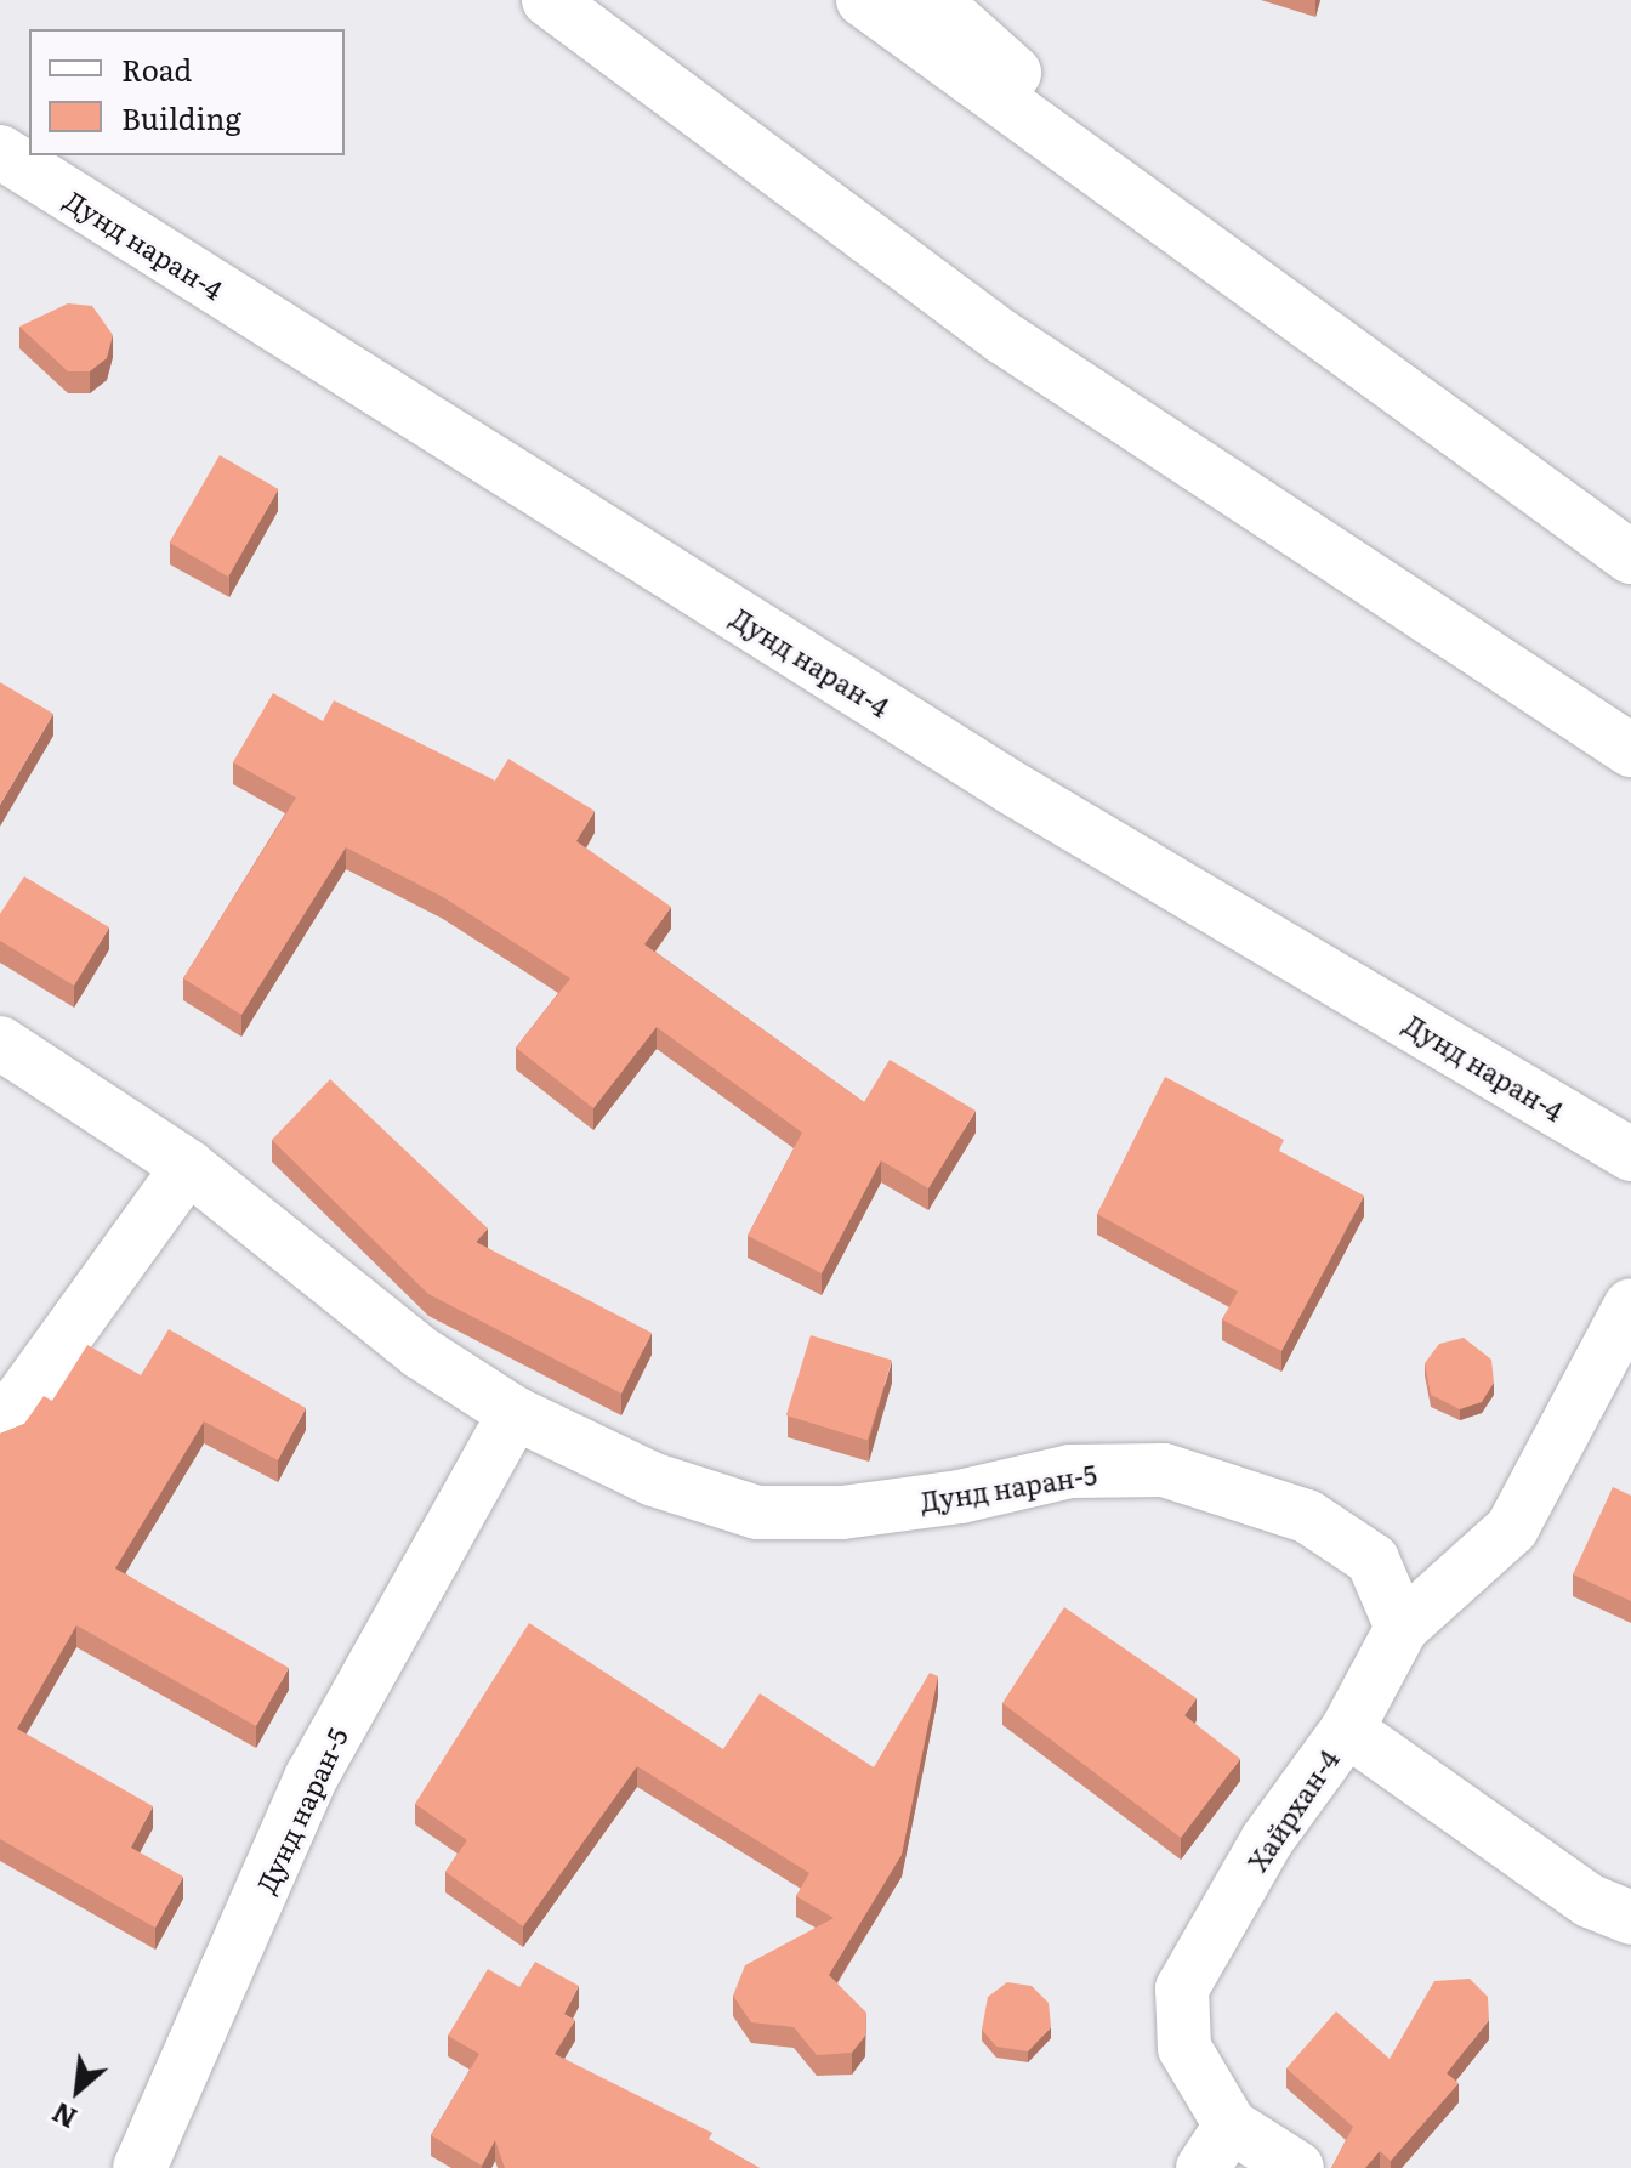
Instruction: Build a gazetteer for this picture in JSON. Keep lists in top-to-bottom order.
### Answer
{
  "streets": {
    "street": ["Дунд наран-4", "Дунд наран-5", "Хайрхан-4"]
  },
  "legend": ["Road", "Building"],
  "north": "bottom left"
}
